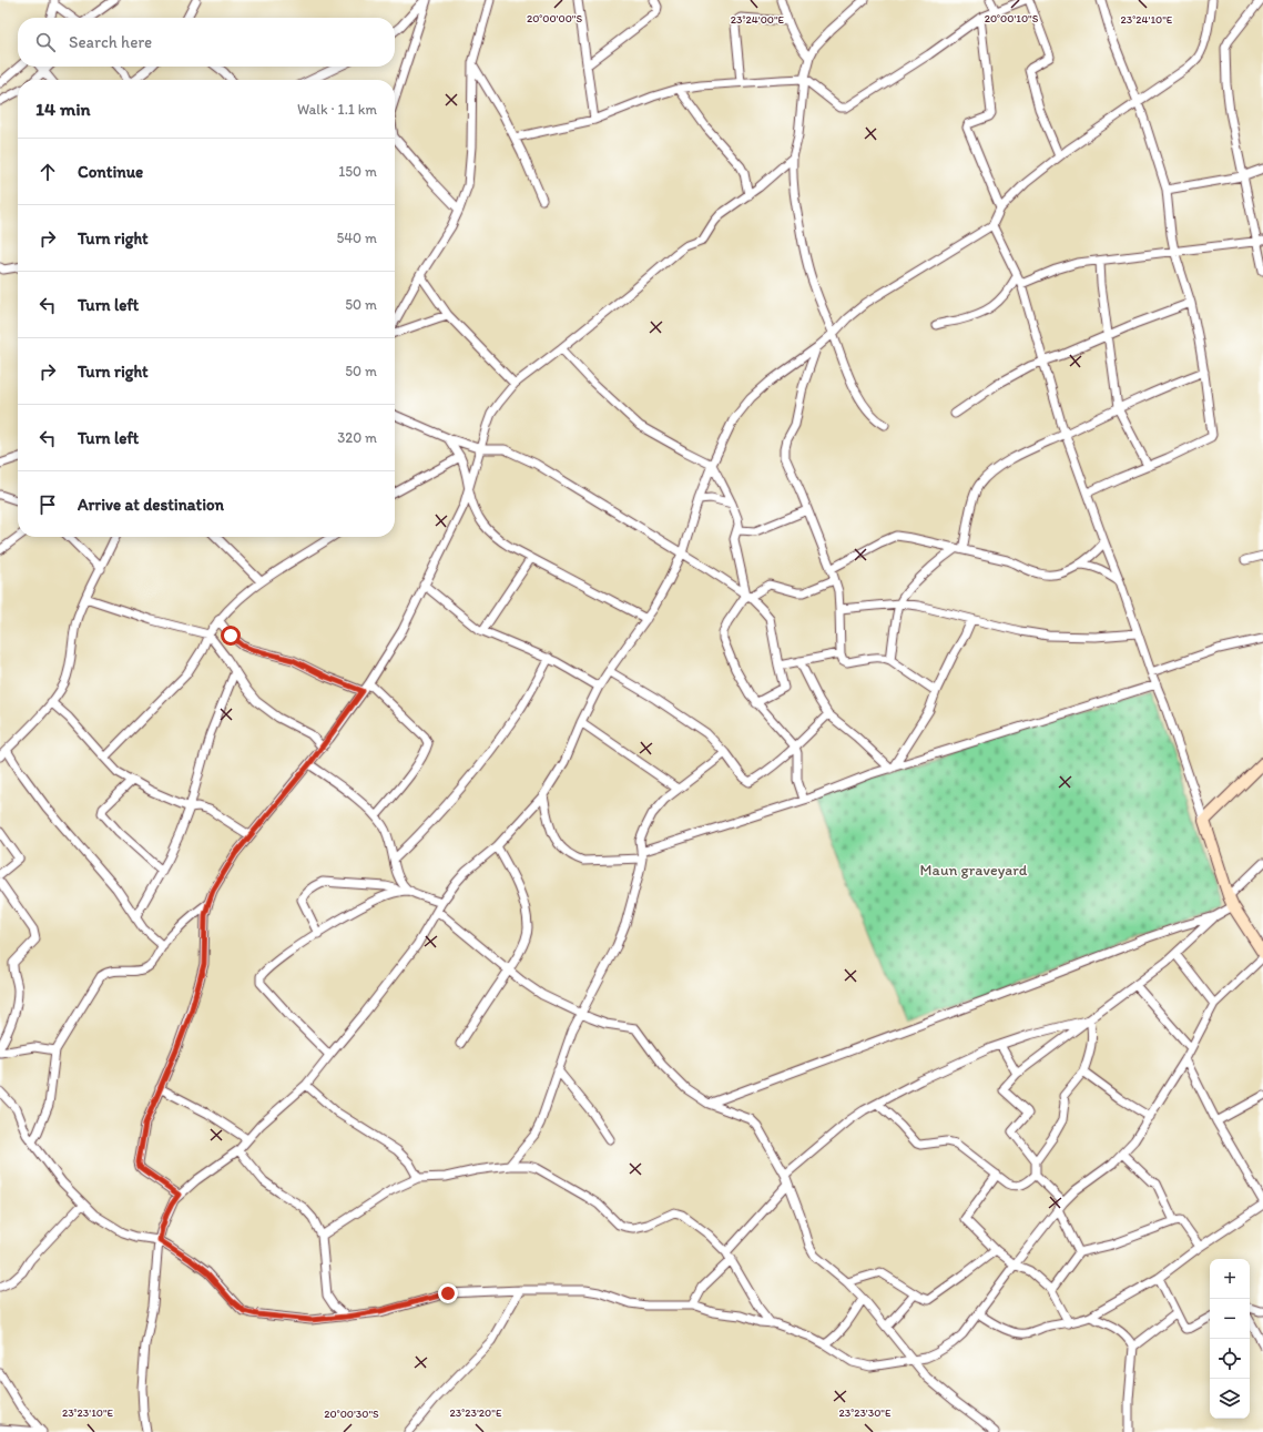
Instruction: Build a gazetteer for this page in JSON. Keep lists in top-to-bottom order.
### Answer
{
  "parks": ["Maun graveyard"],
  "page": {
    "search": "Search here",
    "heading": ["14 min", "Walk · 1.1 km"],
    "list": [
      ["Continue", "150 m"],
      ["Turn right", "540 m"],
      ["Turn left", "50 m"],
      ["Turn right", "50 m"],
      ["Turn left", "320 m"],
      "Arrive at destination"
    ],
    "map_buttons": ["+", "−"]
  },
  "coordinates": [
    "20°00'00\"S",
    "20°00'10\"S",
    "23°24'00\"E",
    "23°24'10\"E",
    "23°23'10\"E",
    "23°23'20\"E",
    "23°23'30\"E",
    "20°00'30\"S"
  ]
}
